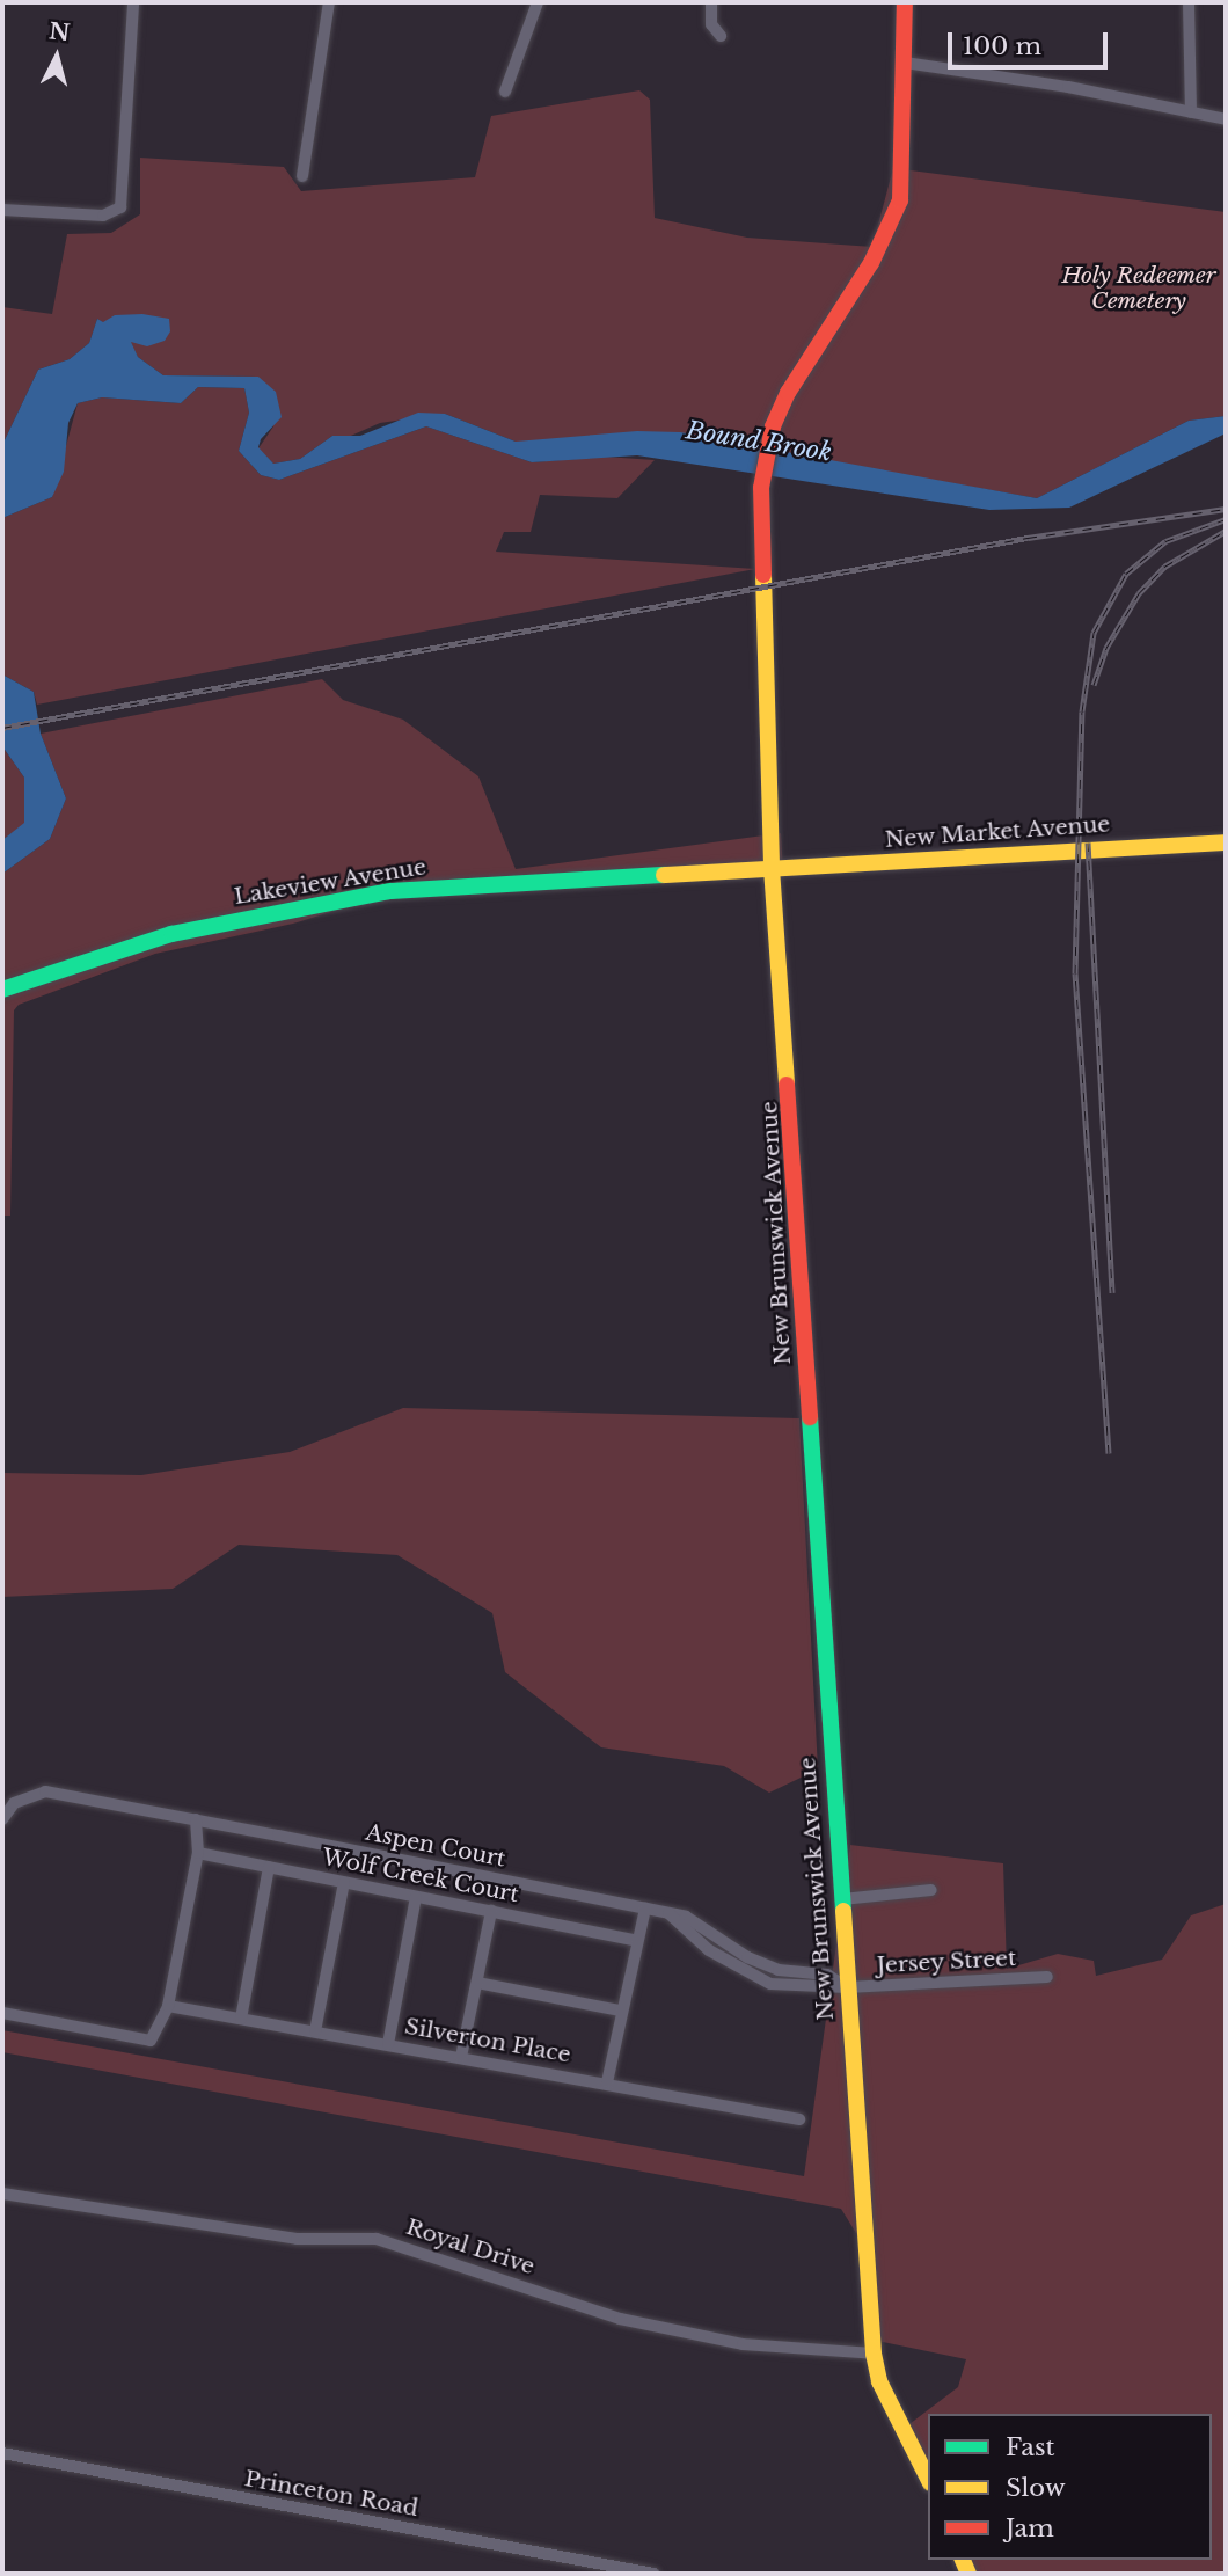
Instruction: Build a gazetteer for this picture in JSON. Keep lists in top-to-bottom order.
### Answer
{
  "streets": {
    "street": [
      "New Market Avenue",
      "Lakeview Avenue",
      "New Brunswick Avenue",
      "Aspen Court",
      "Wolf Creek Court",
      "Jersey Street",
      "Silverton Place",
      "Royal Drive",
      "Princeton Road"
    ]
  },
  "crossings": [
    ["New Market Avenue", "Lakeview Avenue"],
    ["New Market Avenue", "New Brunswick Avenue"],
    ["Lakeview Avenue", "New Brunswick Avenue"],
    ["New Brunswick Avenue", "Aspen Court"],
    ["New Brunswick Avenue", "Jersey Street"],
    ["New Brunswick Avenue", "Royal Drive"],
    ["Aspen Court", "Jersey Street"]
  ],
  "water": ["Bound Brook"],
  "parks": ["Holy Redeemer Cemetery"],
  "legend": ["Fast", "Slow", "Jam"],
  "scale_bar": "100 m",
  "north": "top"
}
